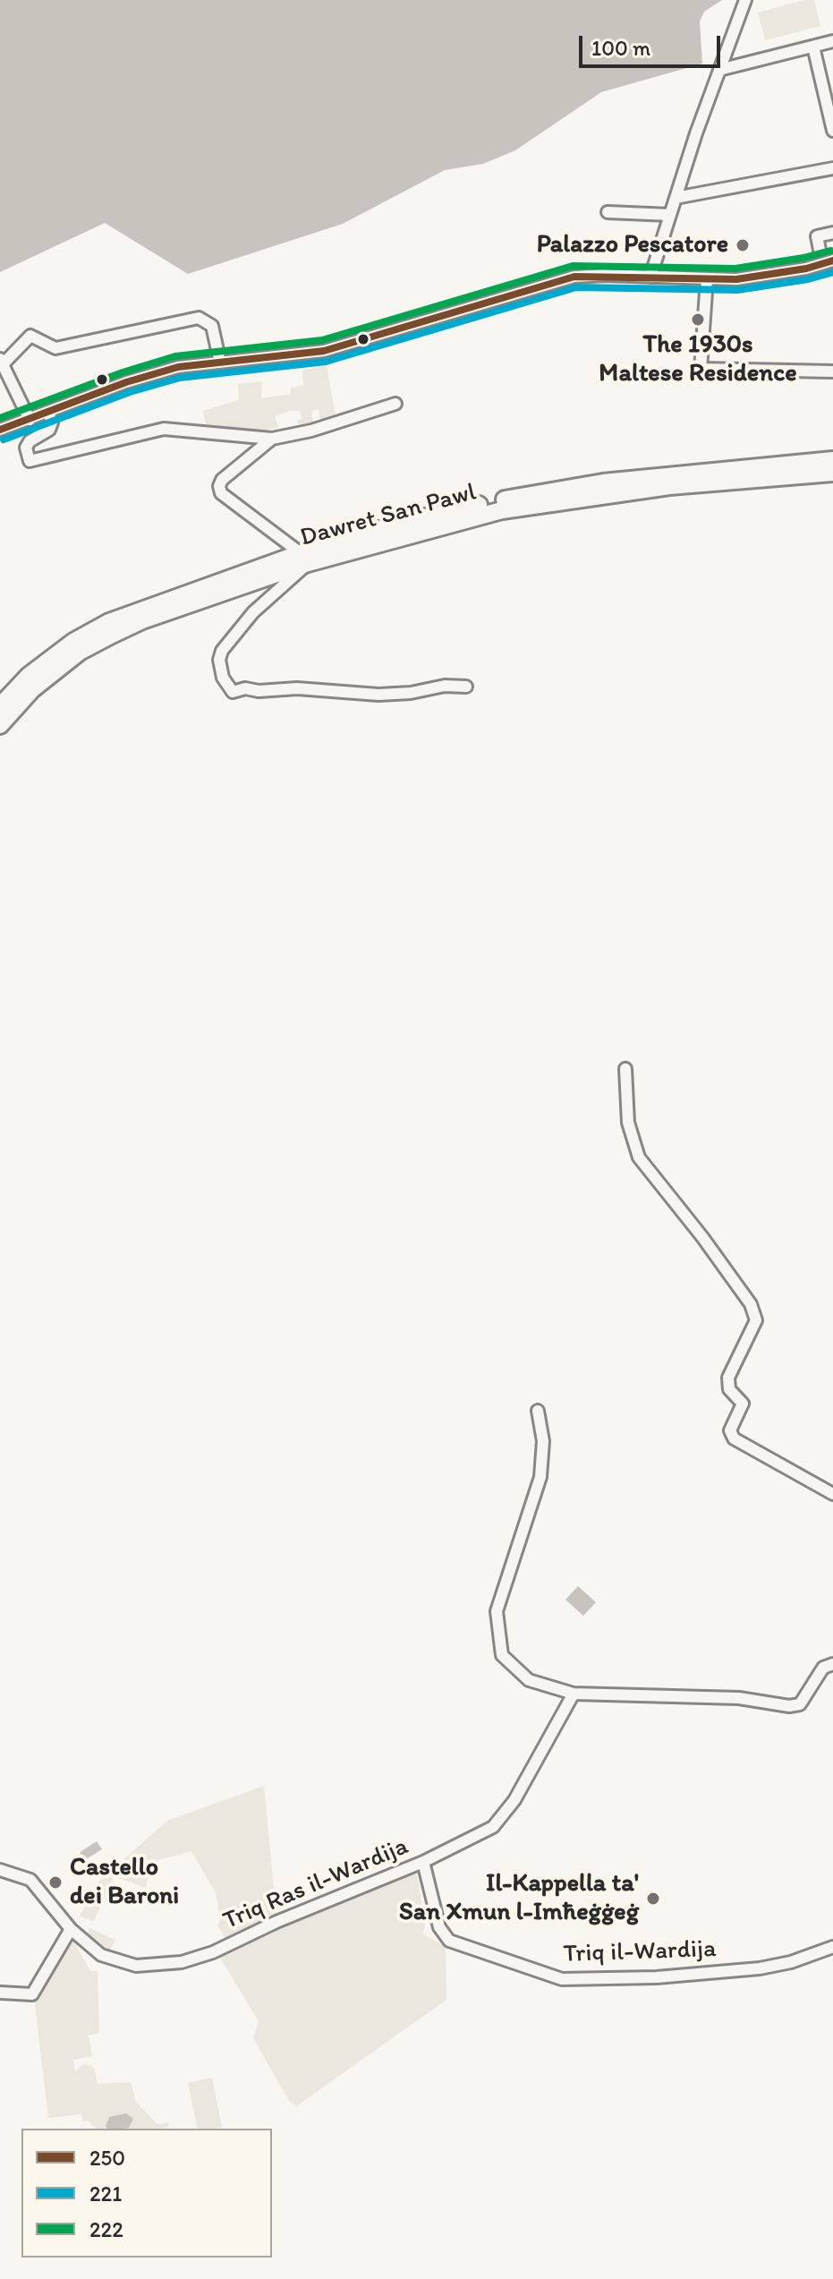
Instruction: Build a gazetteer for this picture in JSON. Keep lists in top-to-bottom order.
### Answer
{
  "streets": {
    "highway": ["Dawret San Pawl"],
    "street": ["Triq Ras il-Wardija", "Triq il-Wardija"]
  },
  "crossings": [
    ["Triq Ras il-Wardija", "Triq il-Wardija"]
  ],
  "places": [
    "Palazzo Pescatore",
    "The 1930s Maltese Residence",
    "Castello dei Baroni",
    "Il-Kappella ta' San Xmun l-Imħeġġeġ"
  ],
  "lines": ["transit line 222", "transit line 250", "transit line 221"],
  "legend": ["250", "221", "222"],
  "scale_bar": "100 m"
}
